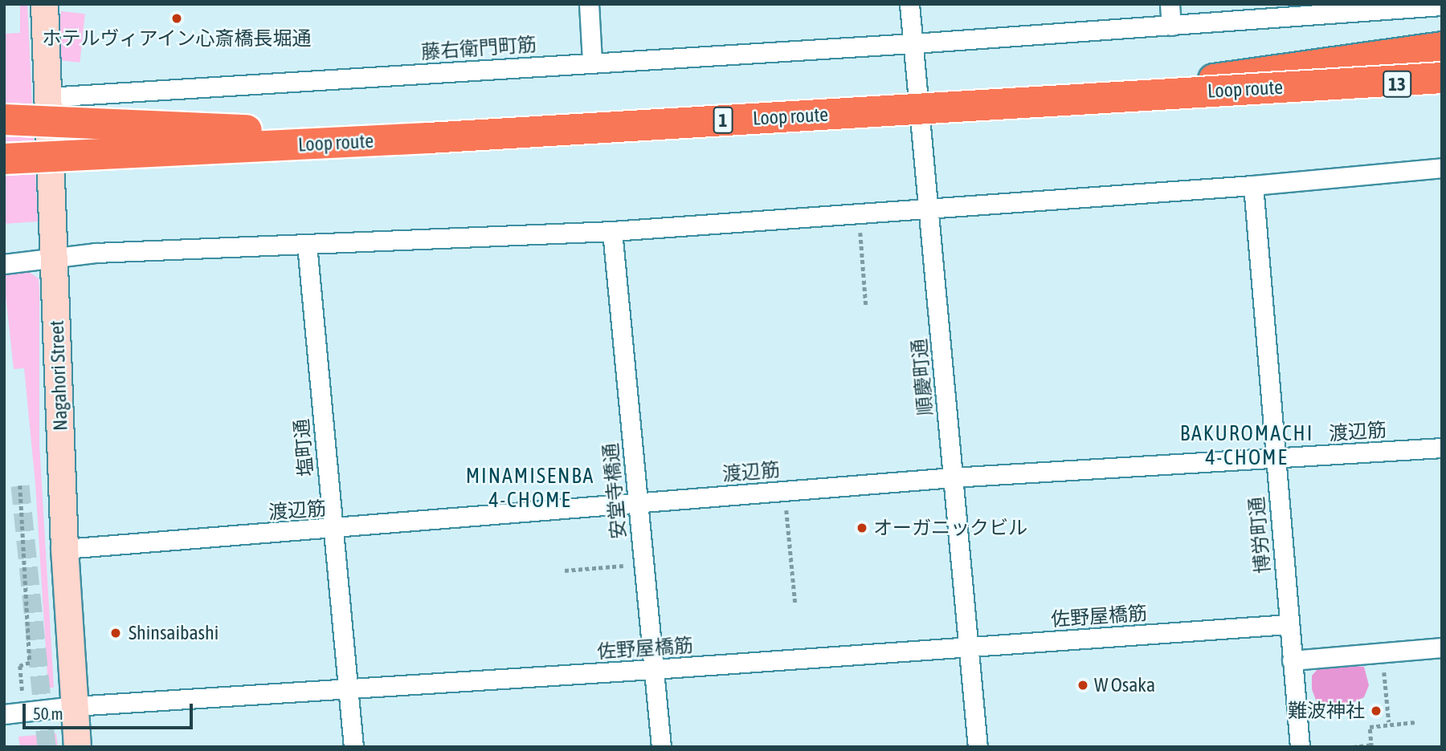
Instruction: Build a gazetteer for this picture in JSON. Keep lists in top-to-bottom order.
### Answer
{
  "streets": {
    "highway": ["13", "Loop route", "1"],
    "main road": ["Nagahori Street"],
    "street": [
      "藤右衛門町筋",
      "順慶町通",
      "渡辺筋",
      "塩町通",
      "安堂寺橋通",
      "博労町通",
      "佐野屋橋筋"
    ]
  },
  "crossings": [
    ["藤右衛門町筋", "Nagahori Street"],
    ["藤右衛門町筋", "順慶町通"],
    ["13", "Loop route"],
    ["Nagahori Street", "渡辺筋"],
    ["Nagahori Street", "佐野屋橋筋"],
    ["順慶町通", "渡辺筋"],
    ["順慶町通", "佐野屋橋筋"],
    ["渡辺筋", "塩町通"],
    ["渡辺筋", "安堂寺橋通"],
    ["渡辺筋", "博労町通"],
    ["塩町通", "佐野屋橋筋"],
    ["安堂寺橋通", "佐野屋橋筋"],
    ["博労町通", "佐野屋橋筋"]
  ],
  "districts": ["BAKUROMACHI 4-CHOME", "MINAMISENBA 4-CHOME"],
  "places": [
    "ホテルヴィアイン心斎橋長堀通",
    "オーガニックビル",
    "Shinsaibashi",
    "W Osaka",
    "難波神社"
  ],
  "scale_bar": "50 m"
}
